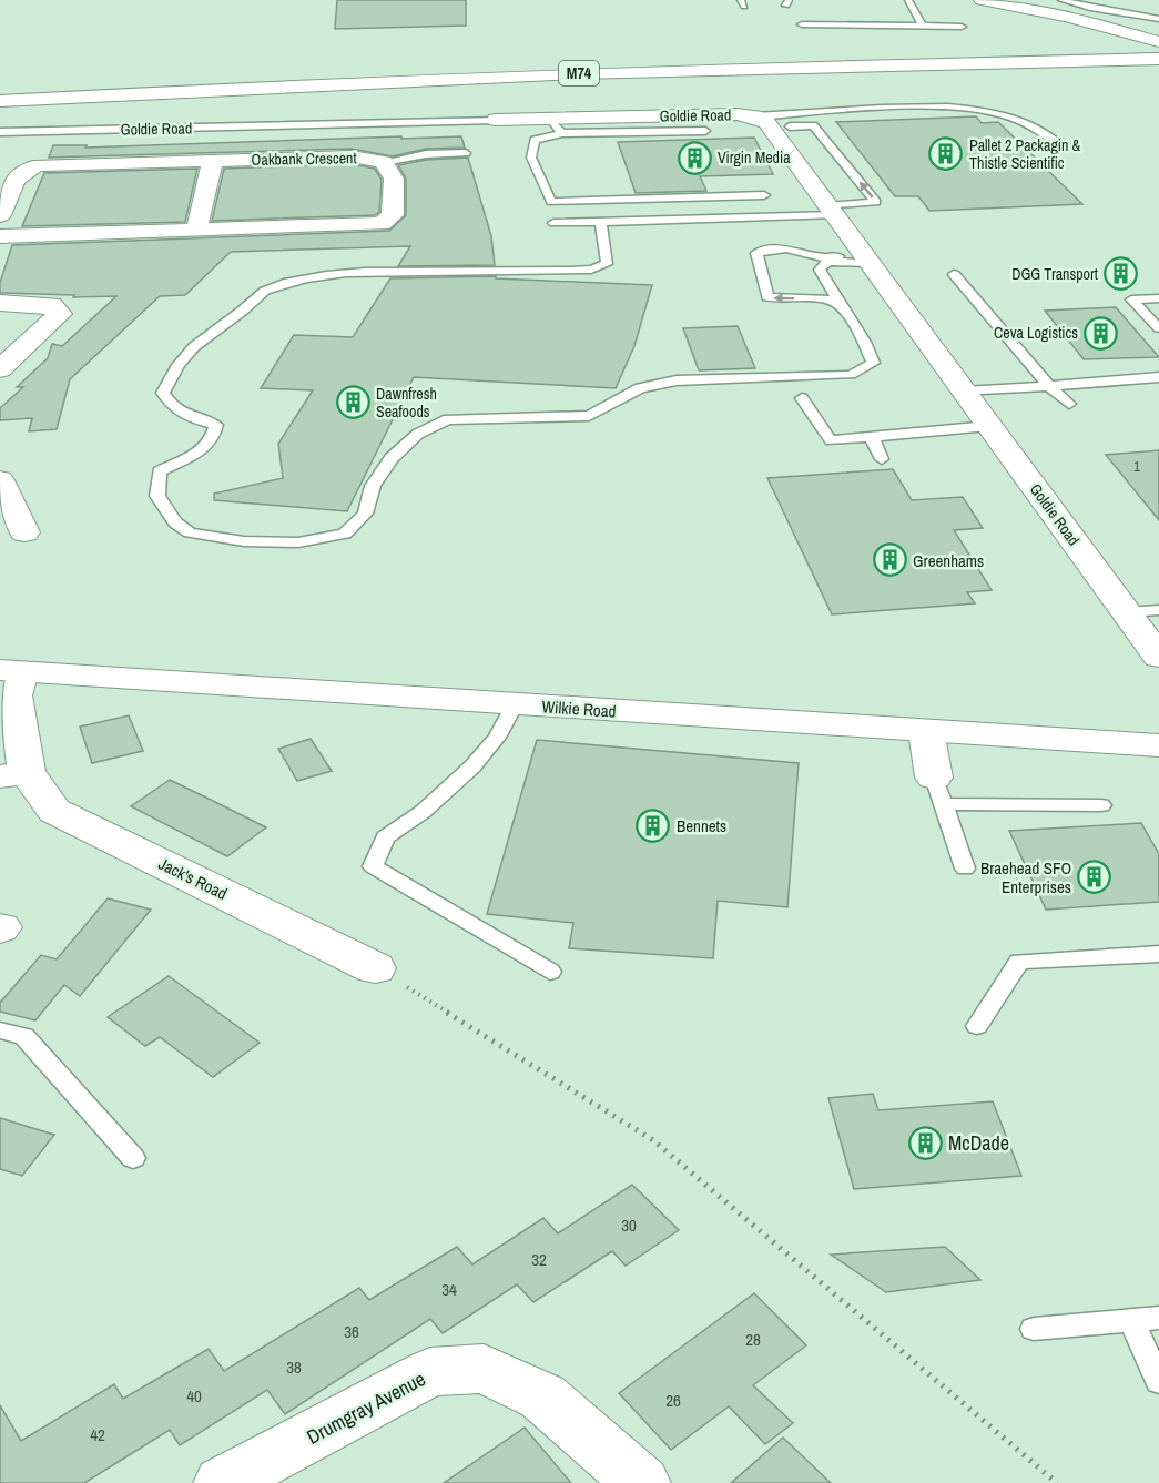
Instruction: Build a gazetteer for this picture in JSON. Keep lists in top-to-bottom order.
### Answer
{
  "streets": {
    "main road": [
      "M74",
      "Goldie Road",
      "Oakbank Crescent",
      "Wilkie Road",
      "Jack's Road",
      "Drumgray Avenue"
    ]
  },
  "places": {
    "building": [
      "Pallet 2 Packagin & Thistle Scientific",
      "Virgin Media",
      "DGG Transport",
      "Ceva Logistics",
      "Dawnfresh Seafoods",
      "Greenhams",
      "Bennets",
      "Braehead SFO Enterprises",
      "McDade"
    ]
  },
  "house_numbers": [
    "1",
    "30",
    "32",
    "34",
    "36",
    "28",
    "38",
    "40",
    "26",
    "42"
  ]
}
